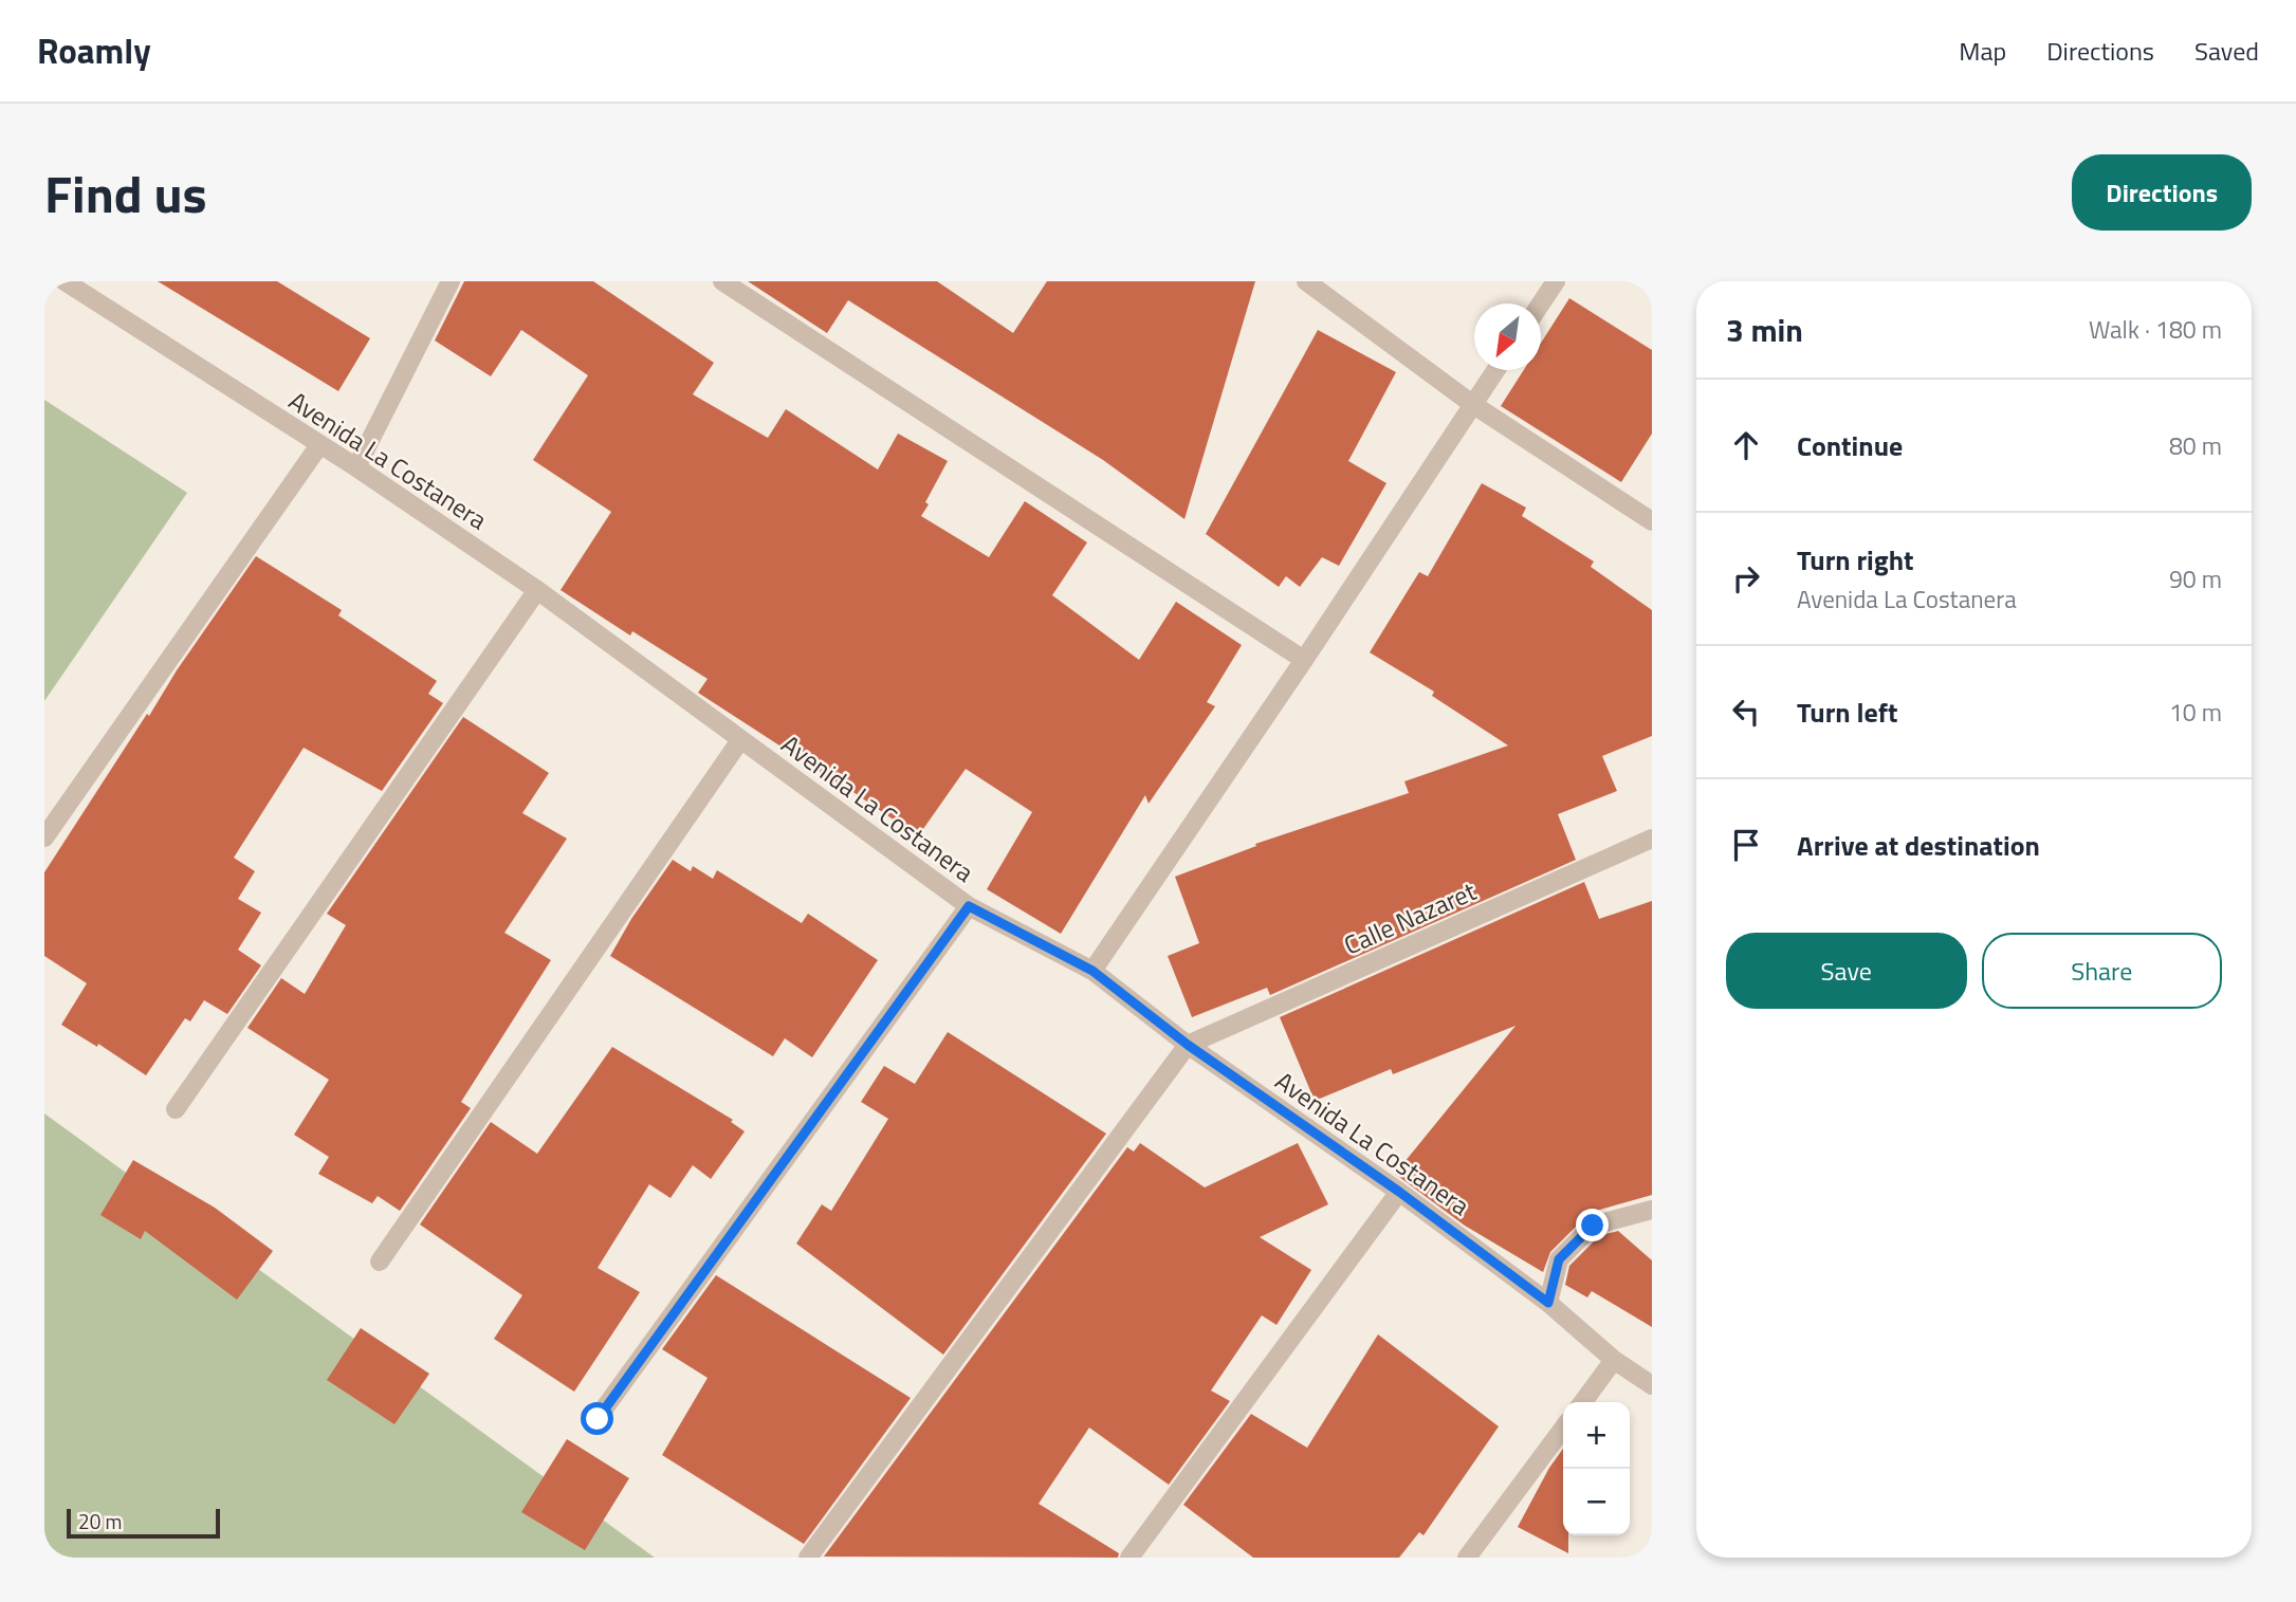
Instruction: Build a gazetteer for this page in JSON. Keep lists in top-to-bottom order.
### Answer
{
  "streets": {
    "street": ["Avenida La Costanera", "Calle Nazaret"]
  },
  "crossings": [
    ["Avenida La Costanera", "Calle Nazaret"]
  ],
  "scale_bar": "20 m",
  "north": "bottom left",
  "page": {
    "header": "Roamly",
    "nav": ["Map", "Directions", "Saved"],
    "title": "Find us",
    "buttons": [
      "Directions",
      ["Save", "Share"]
    ],
    "heading": ["3 min", "Walk · 180 m"],
    "list": [
      ["Continue", "80 m"],
      ["Turn right", "Avenida La Costanera", "90 m"],
      ["Turn left", "10 m"],
      "Arrive at destination"
    ],
    "map_buttons": ["+", "−"],
    "scale": "20 m"
  }
}
